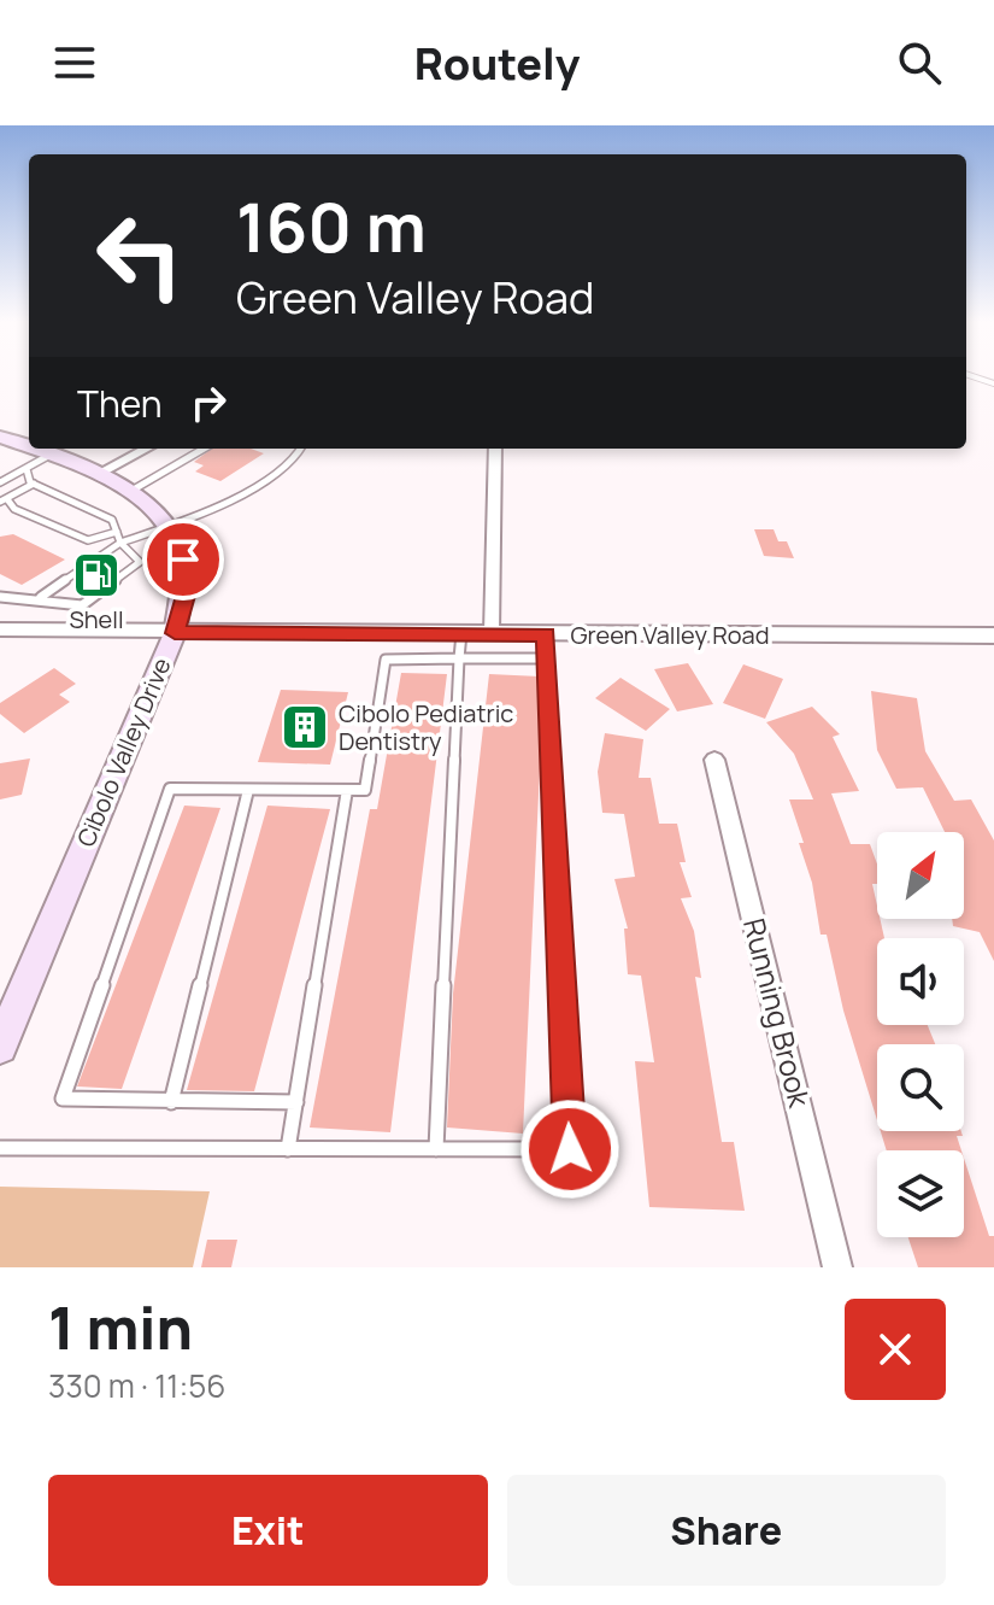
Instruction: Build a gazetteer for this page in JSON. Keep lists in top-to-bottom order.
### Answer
{
  "streets": {
    "main road": ["Cibolo Valley Drive"],
    "street": ["Green Valley Road", "Running Brook"]
  },
  "crossings": [
    ["Green Valley Road", "Cibolo Valley Drive"]
  ],
  "places": {
    "fuel station": ["Shell"],
    "building": ["Cibolo Pediatric Dentistry"]
  },
  "north": "top right",
  "page": {
    "header": "Routely",
    "turn": ["160 m", "Green Valley Road"],
    "then": "Then",
    "heading": ["1 min", "330 m · 11:56"],
    "buttons": ["Exit", "Share"]
  }
}
